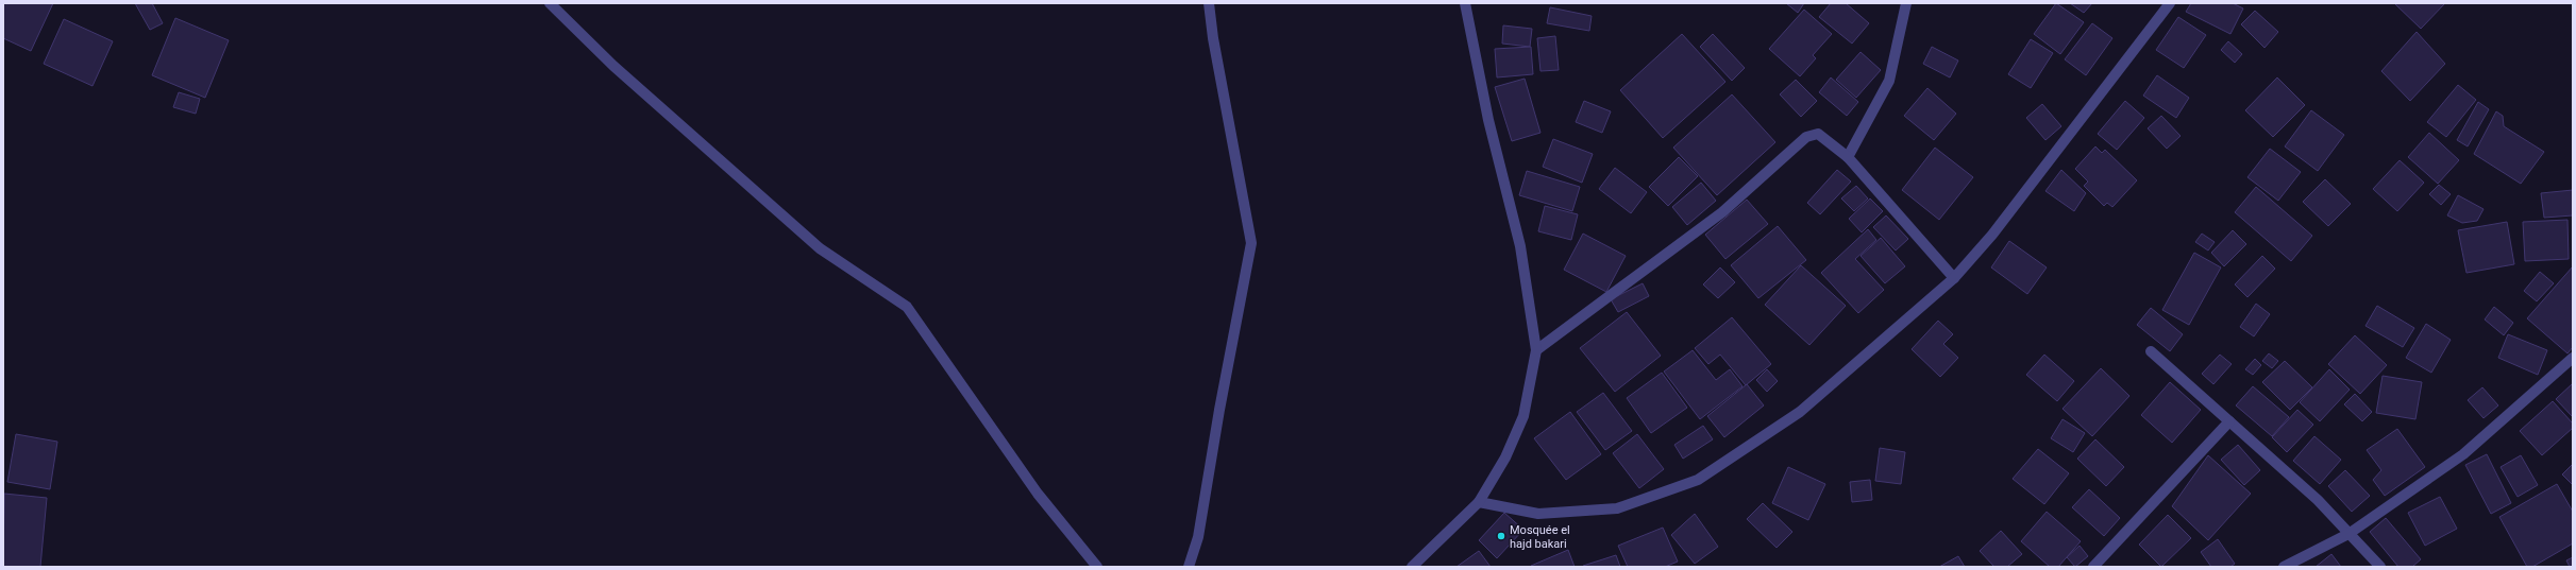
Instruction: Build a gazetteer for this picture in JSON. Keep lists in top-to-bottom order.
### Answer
{
  "places": ["Mosquée el hajd bakari"]
}
